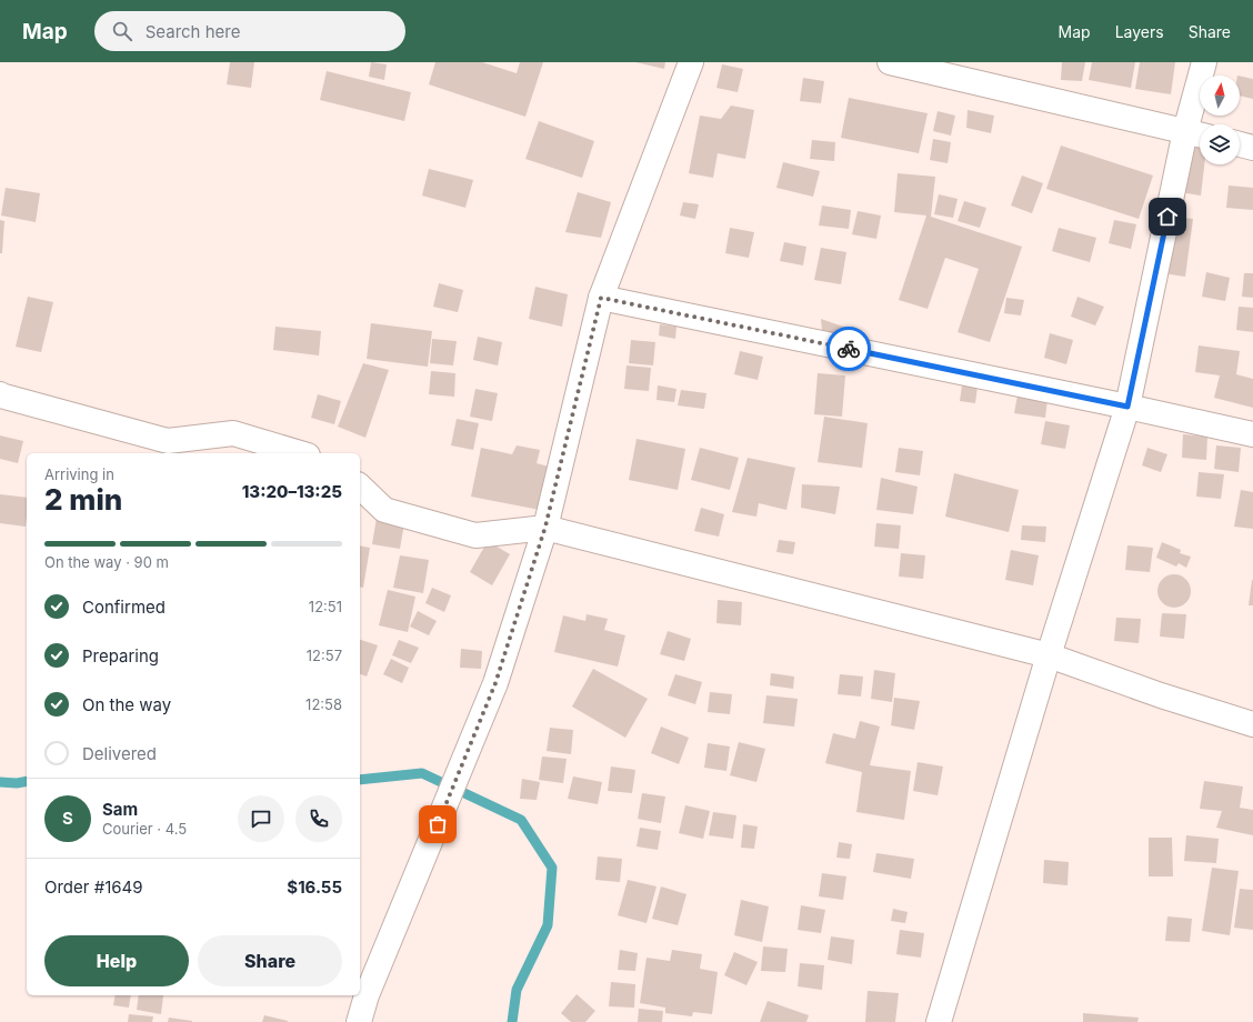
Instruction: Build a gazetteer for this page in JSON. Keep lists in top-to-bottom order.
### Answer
{
  "north": "top",
  "page": {
    "header": "Map",
    "search": "Search here",
    "nav": ["Map", "Layers", "Share"],
    "heading": ["2 min", "Arriving in", "13:20–13:25"],
    "panel": [
      "Sam",
      "Courier · 4.5",
      "Order #1649",
      "$16.55"
    ],
    "bar": "On the way · 90 m",
    "list": [
      ["Confirmed", "12:51"],
      ["Preparing", "12:57"],
      ["On the way", "12:58"],
      "Delivered"
    ],
    "round": "S",
    "buttons": ["Help", "Share"]
  }
}
